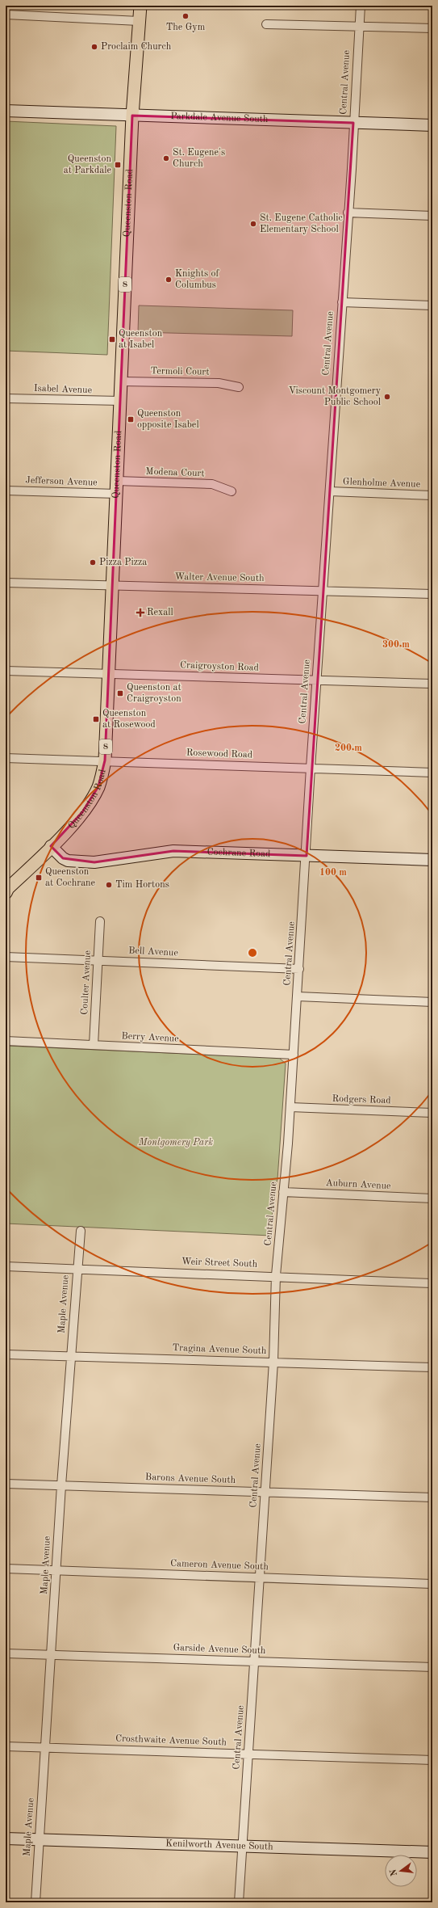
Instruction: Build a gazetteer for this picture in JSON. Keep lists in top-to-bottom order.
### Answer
{
  "streets": {
    "main road": [
      "Parkdale Avenue South",
      "Queenston Road",
      "8",
      "Cochrane Road",
      "Kenilworth Avenue South"
    ],
    "street": [
      "Central Avenue",
      "Termoli Court",
      "Isabel Avenue",
      "Modena Court",
      "Jefferson Avenue",
      "Glenholme Avenue",
      "Walter Avenue South",
      "Craigroyston Road",
      "Rosewood Road",
      "Bell Avenue",
      "Coulter Avenue",
      "Berry Avenue",
      "Rodgers Road",
      "Auburn Avenue",
      "Weir Street South",
      "Maple Avenue",
      "Tragina Avenue South",
      "Barons Avenue South",
      "Cameron Avenue South",
      "Garside Avenue South",
      "Crosthwaite Avenue South"
    ]
  },
  "crossings": [
    ["Central Avenue", "Parkdale Avenue South"],
    ["Central Avenue", "Glenholme Avenue"],
    ["Central Avenue", "Walter Avenue South"],
    ["Central Avenue", "Craigroyston Road"],
    ["Central Avenue", "Rosewood Road"],
    ["Central Avenue", "Cochrane Road"],
    ["Central Avenue", "Bell Avenue"],
    ["Central Avenue", "Berry Avenue"],
    ["Central Avenue", "Rodgers Road"],
    ["Central Avenue", "Auburn Avenue"],
    ["Central Avenue", "Weir Street South"],
    ["Central Avenue", "Tragina Avenue South"],
    ["Central Avenue", "Barons Avenue South"],
    ["Central Avenue", "Cameron Avenue South"],
    ["Central Avenue", "Garside Avenue South"],
    ["Central Avenue", "Crosthwaite Avenue South"],
    ["Central Avenue", "Kenilworth Avenue South"],
    ["Parkdale Avenue South", "Queenston Road"],
    ["Queenston Road", "Termoli Court"],
    ["Queenston Road", "Isabel Avenue"],
    ["Queenston Road", "Modena Court"],
    ["Queenston Road", "Jefferson Avenue"],
    ["Queenston Road", "Walter Avenue South"],
    ["Queenston Road", "Craigroyston Road"],
    ["Queenston Road", "Rosewood Road"],
    ["Queenston Road", "Cochrane Road"],
    ["Bell Avenue", "Coulter Avenue"],
    ["Coulter Avenue", "Berry Avenue"],
    ["Weir Street South", "Maple Avenue"],
    ["Maple Avenue", "Tragina Avenue South"],
    ["Maple Avenue", "Barons Avenue South"],
    ["Maple Avenue", "Cameron Avenue South"],
    ["Maple Avenue", "Garside Avenue South"],
    ["Maple Avenue", "Crosthwaite Avenue South"],
    ["Maple Avenue", "Kenilworth Avenue South"]
  ],
  "parks": ["Montgomery Park"],
  "places": {
    "other": [
      "The Gym",
      "Proclaim Church",
      "St. Eugene's Church",
      "St. Eugene Catholic Elementary School",
      "Knights of Columbus",
      "Viscount Montgomery Public School",
      "Pizza Pizza",
      "Tim Hortons"
    ],
    "transit": [
      "Queenston at Parkdale",
      "Queenston at Isabel",
      "Queenston opposite Isabel",
      "Queenston at Craigroyston",
      "Queenston at Rosewood",
      "Queenston at Cochrane"
    ],
    "health": ["Rexall"]
  },
  "north": "left",
  "rings": ["300 m", "200 m", "100 m"]
}
